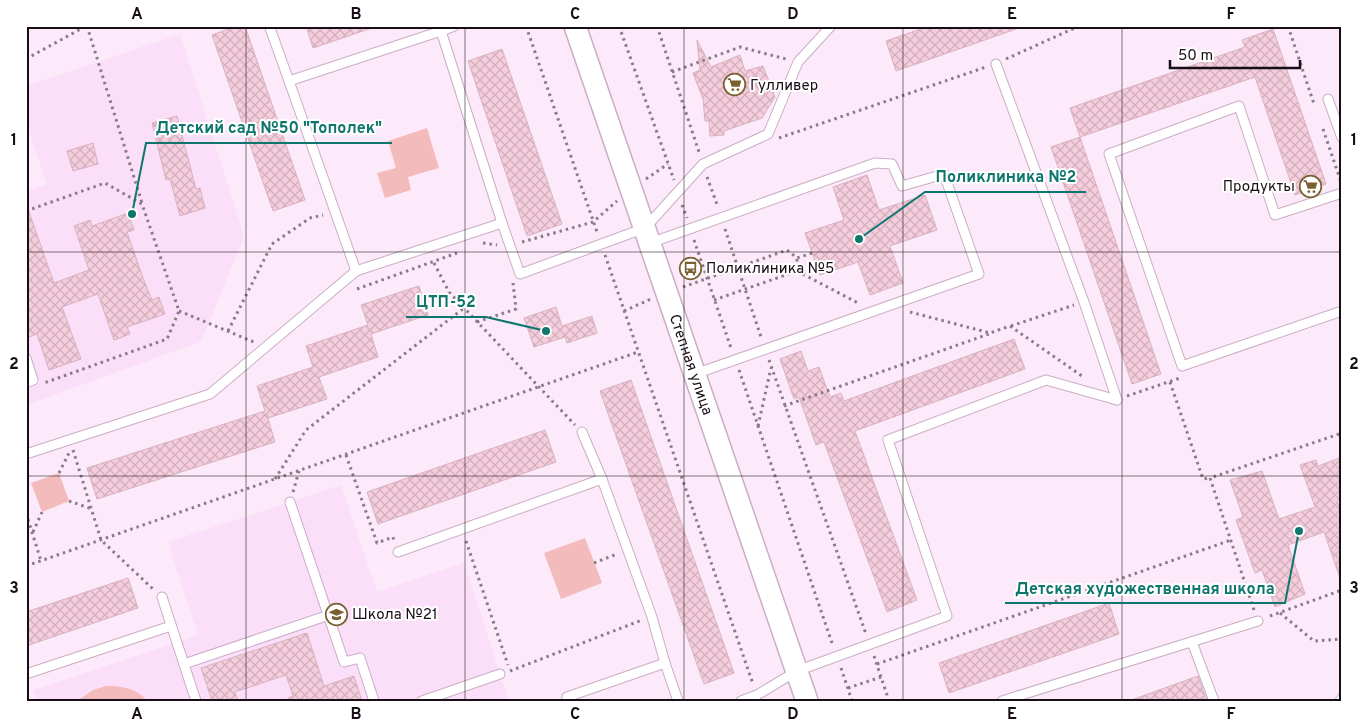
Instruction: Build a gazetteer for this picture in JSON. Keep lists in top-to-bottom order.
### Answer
{
  "streets": {
    "street": ["Степная улица"]
  },
  "places": {
    "supermarket": ["Гулливер", "Продукты"],
    "other": [
      "Детский сад №50 \"Тополек\"",
      "Поликлиника №2",
      "ЦТП-52",
      "Детская художественная школа"
    ],
    "bus stop": ["Поликлиника №5"],
    "school or university": ["Школа №21"]
  },
  "scale_bar": "50 m",
  "grid": {
    "columns": [
      "A",
      "B",
      "C",
      "D",
      "E",
      "F"
    ],
    "rows": ["1", "2", "3"]
  }
}
